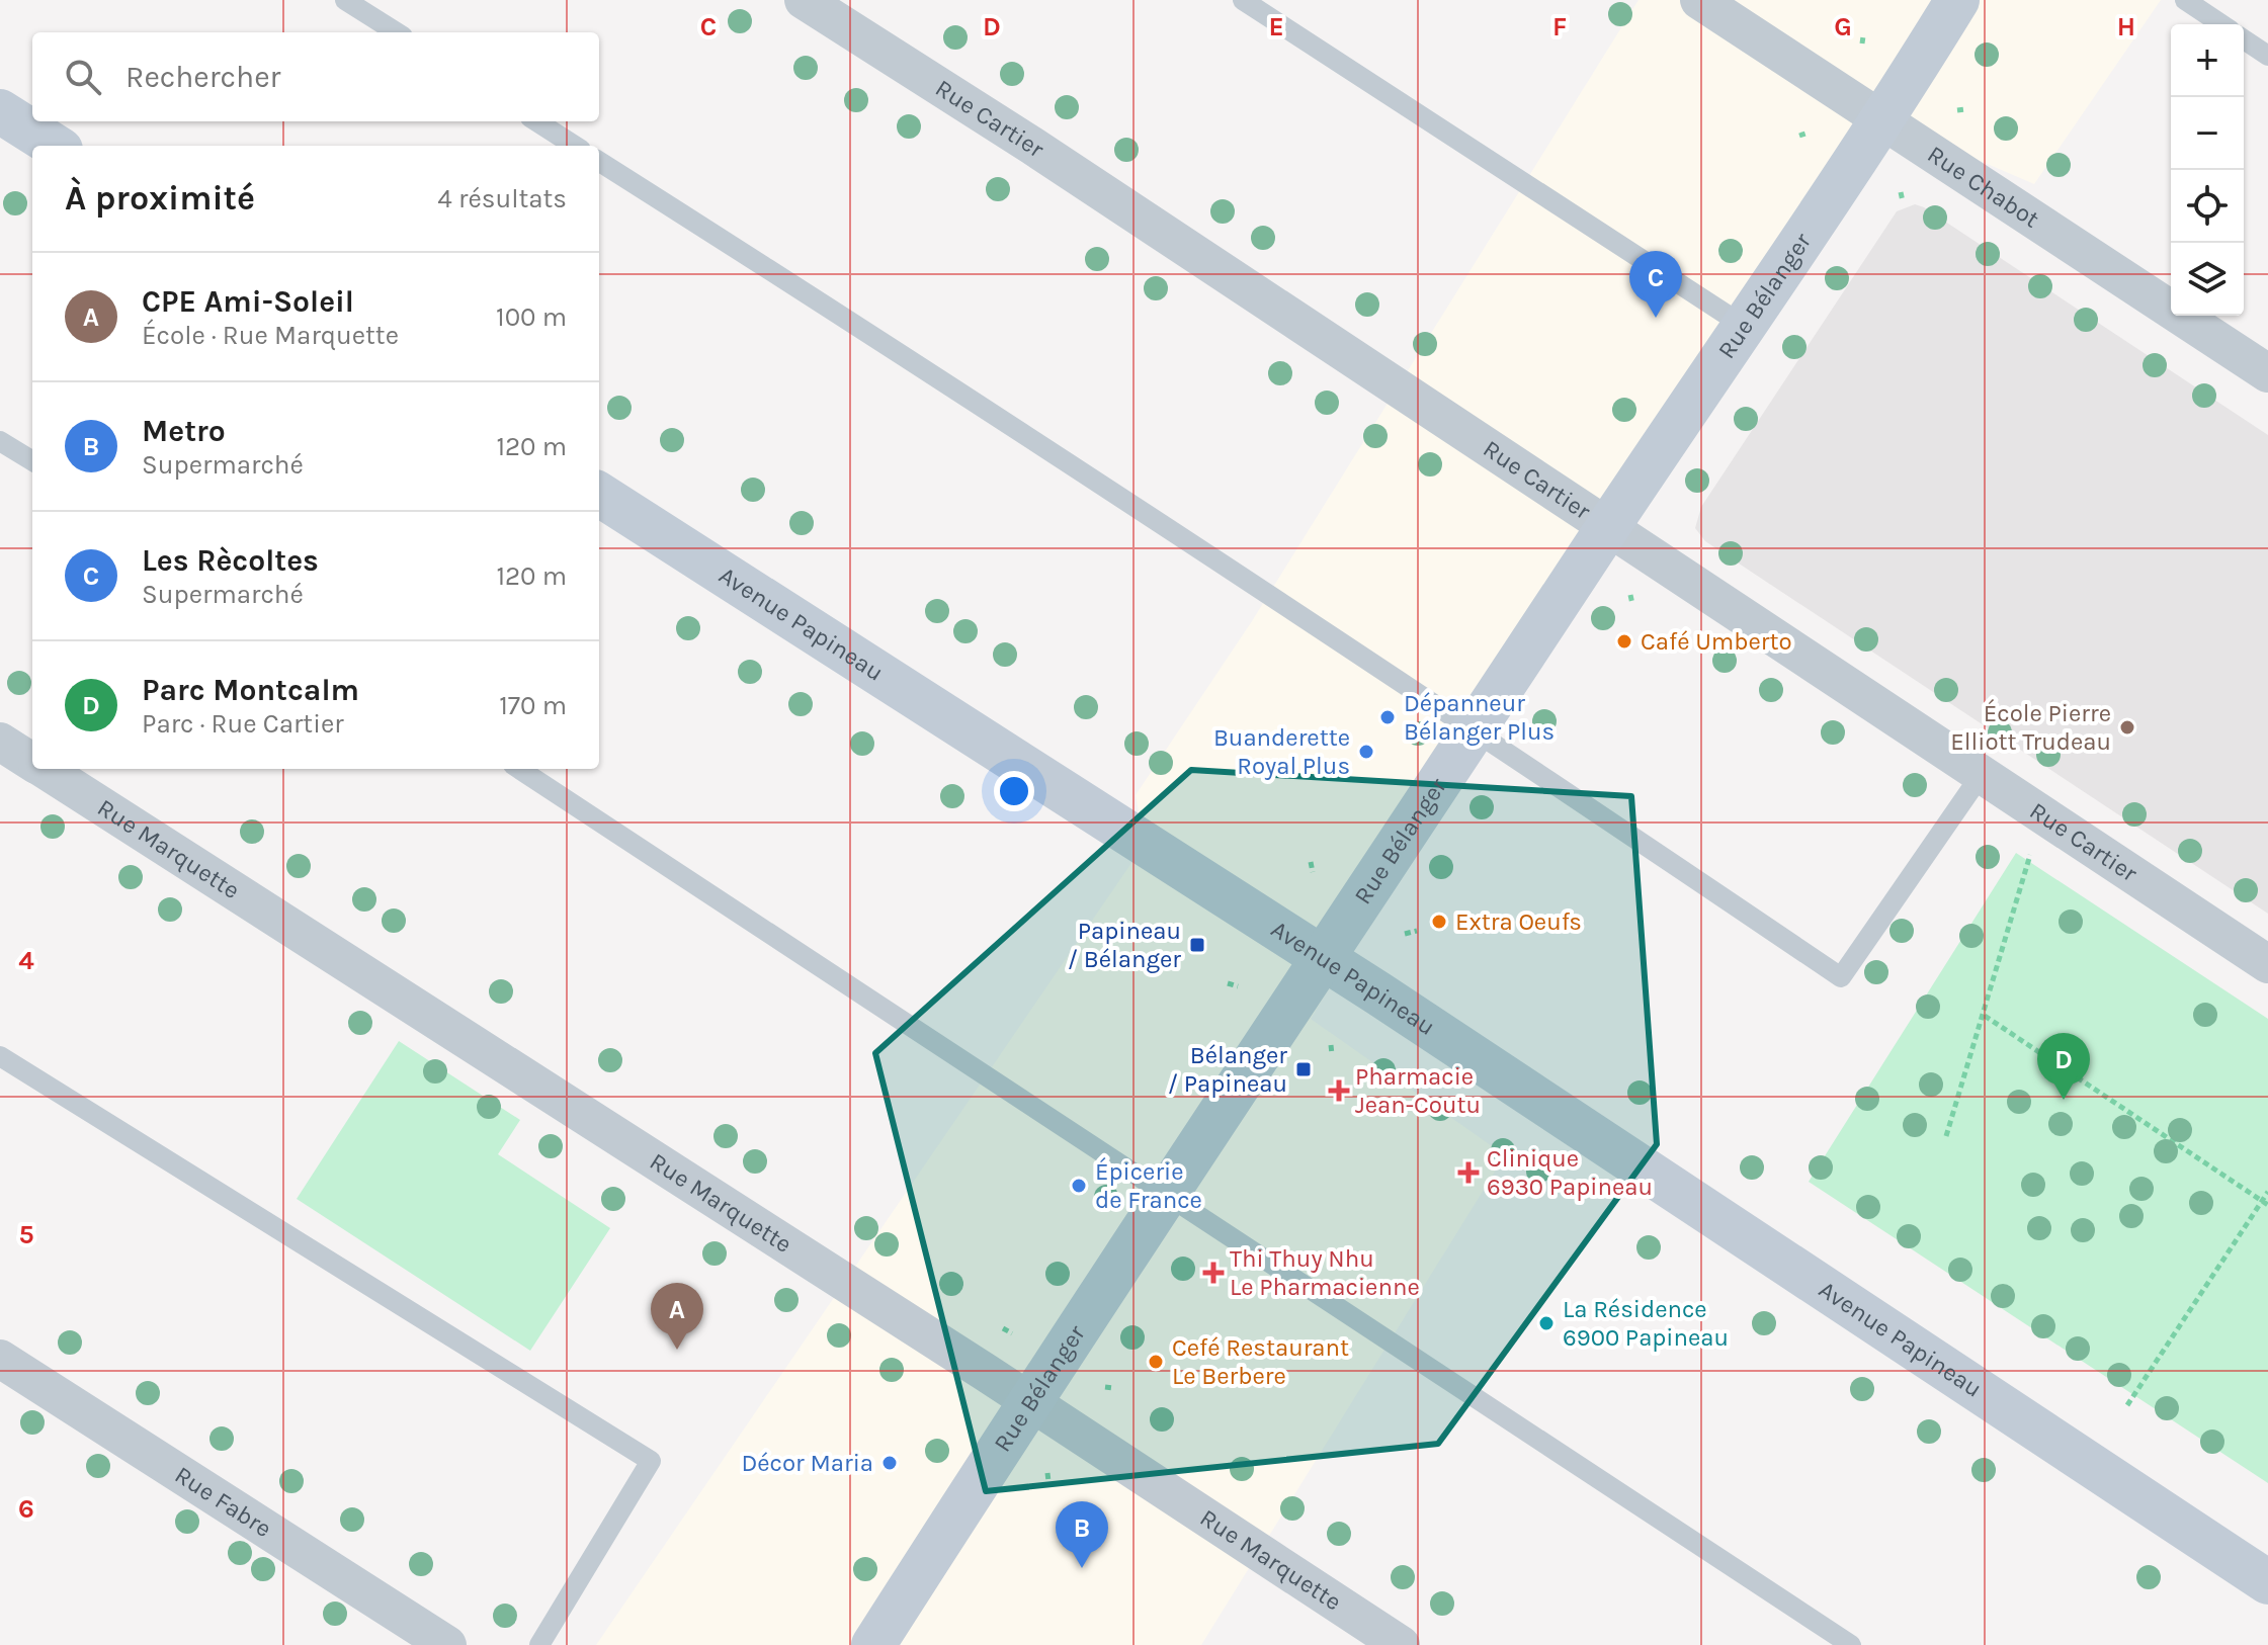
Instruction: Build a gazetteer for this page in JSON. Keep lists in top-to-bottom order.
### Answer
{
  "streets": {
    "main road": ["Rue Bélanger", "Avenue Papineau"],
    "street": [
      "Rue Cartier",
      "Rue Chabot",
      "Rue Marquette",
      "Rue Fabre"
    ]
  },
  "crossings": [
    ["Rue Cartier", "Rue Bélanger"],
    ["Rue Chabot", "Rue Bélanger"],
    ["Rue Bélanger", "Avenue Papineau"],
    ["Rue Bélanger", "Rue Marquette"]
  ],
  "places": {
    "other": [
      "Café Umberto",
      "Dépanneur Bélanger Plus",
      "École Pierre Elliott Trudeau",
      "Buanderette Royal Plus",
      "Extra Oeufs",
      "Épicerie de France",
      "La Résidence 6900 Papineau",
      "Cefé Restaurant Le Berbere",
      "Décor Maria"
    ],
    "transit": ["Papineau / Bélanger", "Bélanger / Papineau"],
    "health": ["Pharmacie Jean-Coutu", "Clinique 6930 Papineau", "Thi Thuy Nhu Le Pharmacienne"]
  },
  "page": {
    "map_buttons": ["+", "−"],
    "search": "Rechercher",
    "heading": ["À proximité", "4 résultats"],
    "pins": [
      "C",
      "D",
      "A",
      "B"
    ],
    "list": [
      {
        "mark": "A",
        "name": "CPE Ami-Soleil",
        "note": "École · Rue Marquette",
        "value": "100 m"
      },
      {
        "mark": "B",
        "name": "Metro",
        "note": "Supermarché",
        "value": "120 m"
      },
      {
        "mark": "C",
        "name": "Les Rècoltes",
        "note": "Supermarché",
        "value": "120 m"
      },
      {
        "mark": "D",
        "name": "Parc Montcalm",
        "note": "Parc · Rue Cartier",
        "value": "170 m"
      }
    ]
  },
  "grid": {
    "columns": [
      "C",
      "D",
      "E",
      "F",
      "G",
      "H"
    ],
    "rows": ["4", "5", "6"]
  }
}
